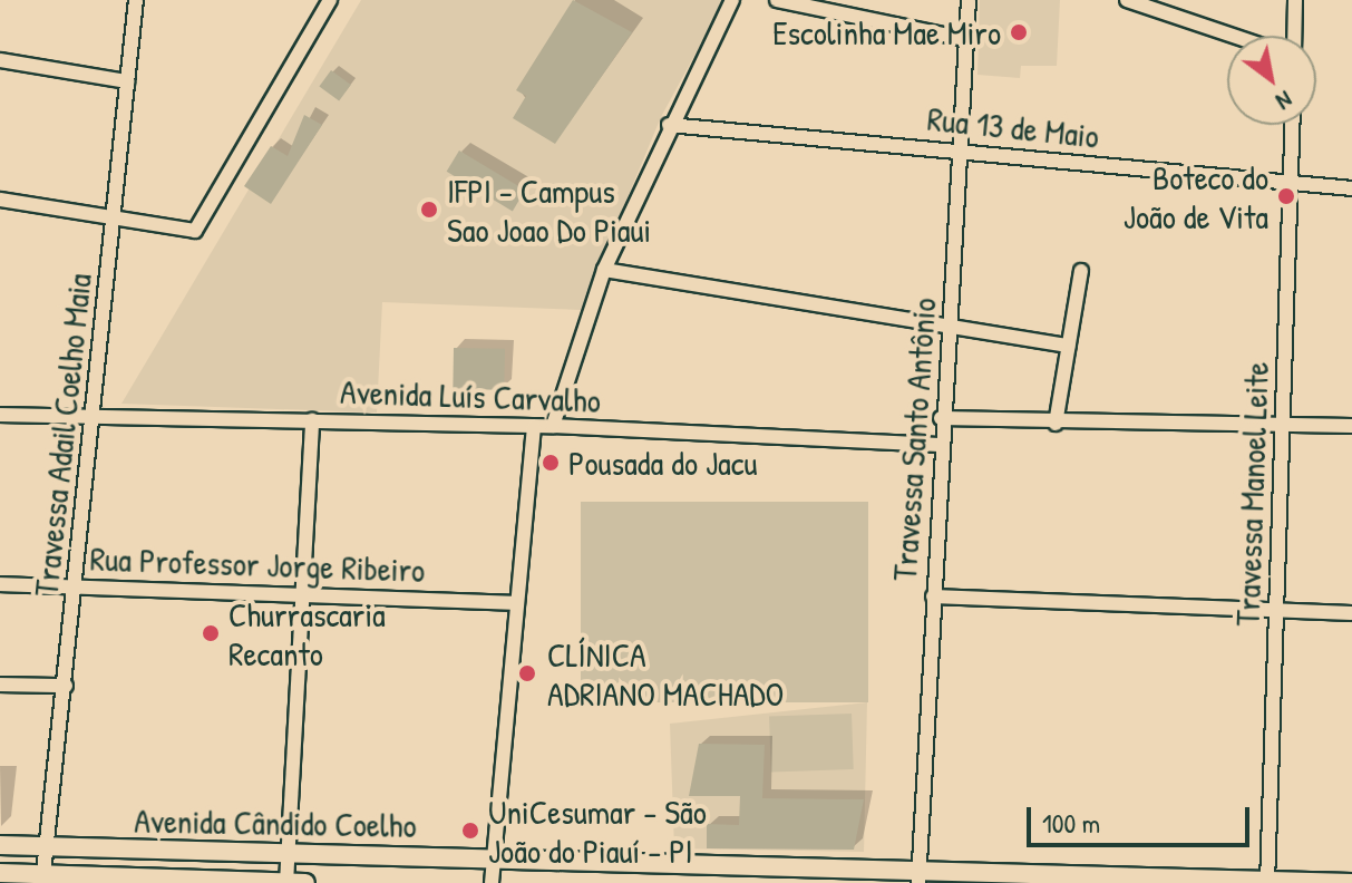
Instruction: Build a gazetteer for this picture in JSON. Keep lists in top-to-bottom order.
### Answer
{
  "streets": {
    "main road": ["Avenida Cândido Coelho"],
    "street": [
      "Rua 13 de Maio",
      "Avenida Luís Carvalho",
      "Travessa Adail Coelho Maia",
      "Travessa Santo Antônio",
      "Travessa Manoel Leite",
      "Rua Professor Jorge Ribeiro"
    ]
  },
  "crossings": [
    ["Rua 13 de Maio", "Travessa Santo Antônio"],
    ["Rua 13 de Maio", "Travessa Manoel Leite"],
    ["Avenida Luís Carvalho", "Travessa Adail Coelho Maia"],
    ["Avenida Luís Carvalho", "Travessa Santo Antônio"],
    ["Travessa Adail Coelho Maia", "Rua Professor Jorge Ribeiro"],
    ["Travessa Adail Coelho Maia", "Avenida Cândido Coelho"],
    ["Travessa Santo Antônio", "Avenida Cândido Coelho"],
    ["Travessa Manoel Leite", "Avenida Cândido Coelho"]
  ],
  "places": [
    "Escolinha Mae Miro",
    "Boteco do João de Vita",
    "IFPI - Campus Sao Joao Do Piaui",
    "Pousada do Jacu",
    "Churrascaria Recanto",
    "CLÍNICA ADRIANO MACHADO",
    "UniCesumar - São João do Piauí - PI"
  ],
  "scale_bar": "100 m",
  "north": "bottom right"
}
